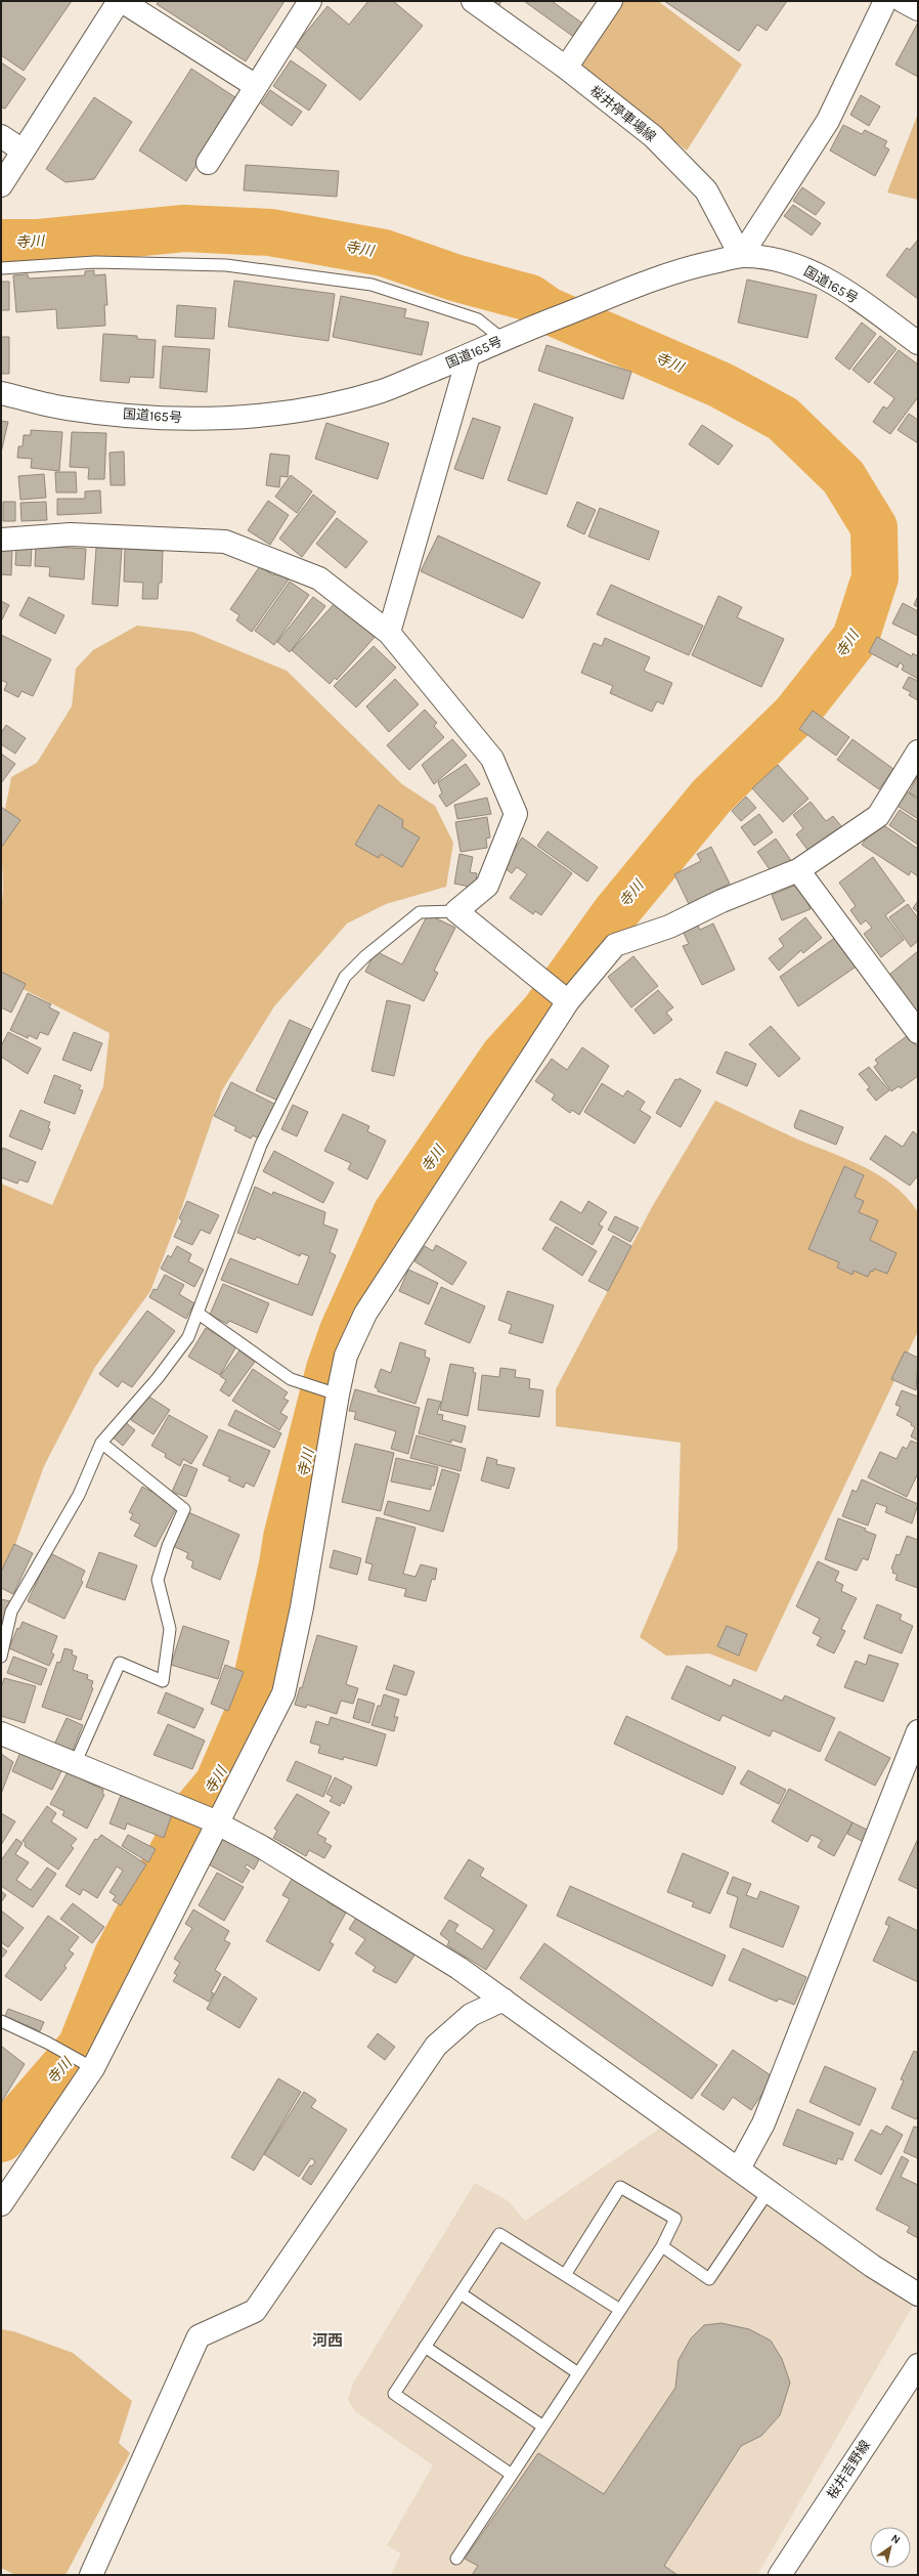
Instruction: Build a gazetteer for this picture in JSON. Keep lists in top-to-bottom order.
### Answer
{
  "streets": {
    "main road": ["桜井停車場線", "国道165号", "桜井吉野線"]
  },
  "crossings": [
    ["桜井停車場線", "国道165号"]
  ],
  "districts": ["河西"],
  "water": ["寺川"],
  "north": "top right"
}
